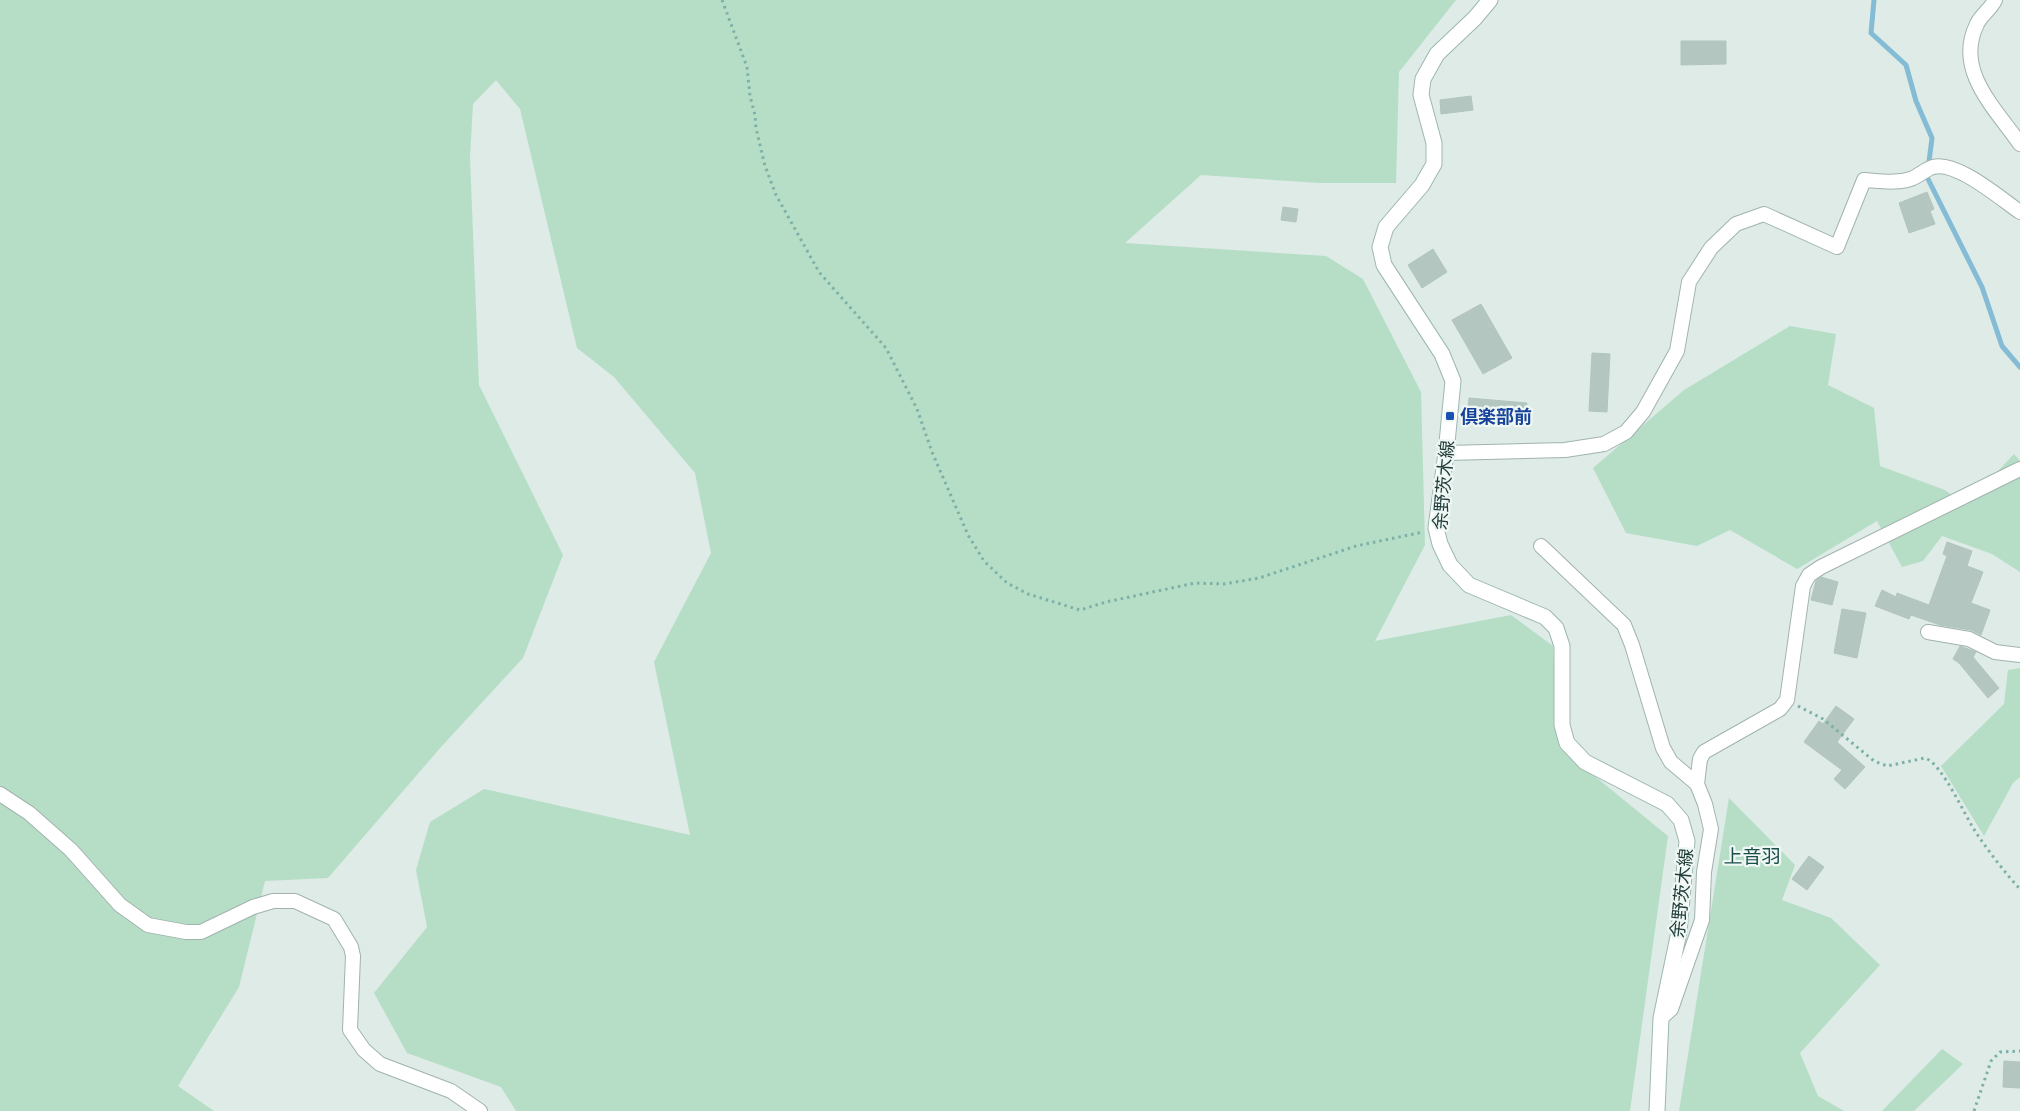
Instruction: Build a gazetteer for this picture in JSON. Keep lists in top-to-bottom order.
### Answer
{
  "streets": {
    "main road": ["余野茨木線"]
  },
  "districts": ["上音羽"],
  "places": {
    "transit": ["倶楽部前"]
  }
}
